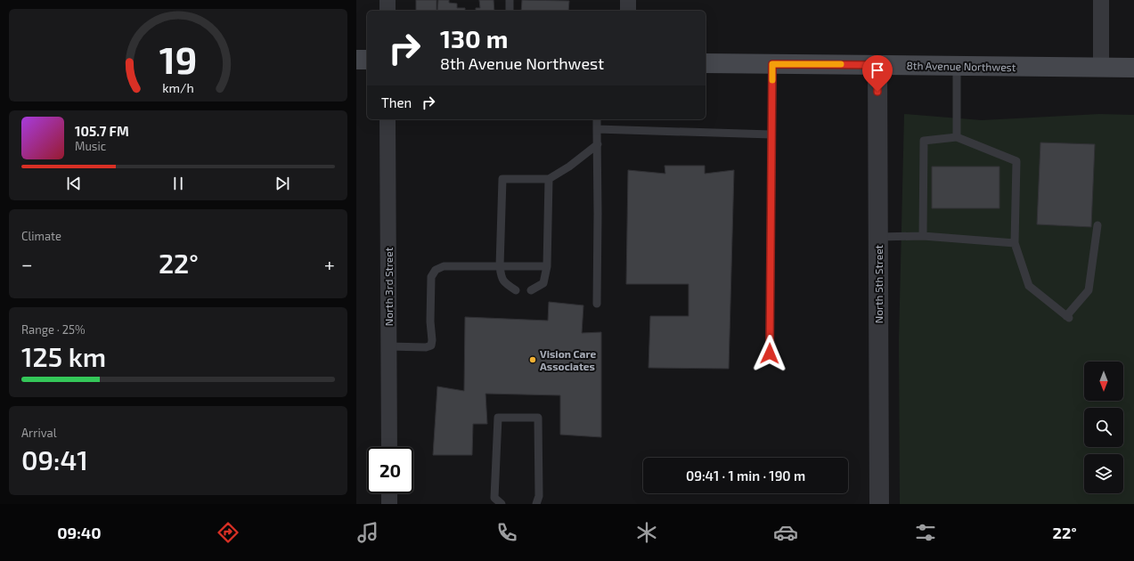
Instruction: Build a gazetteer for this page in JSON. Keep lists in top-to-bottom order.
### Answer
{
  "streets": {
    "main road": ["8th Avenue Northwest"],
    "street": ["North 5th Street", "North 3rd Street"]
  },
  "crossings": [
    ["8th Avenue Northwest", "North 5th Street"]
  ],
  "places": ["Vision Care Associates"],
  "north": "bottom",
  "page": {
    "turn": ["130 m", "8th Avenue Northwest"],
    "then": "Then",
    "song": ["105.7 FM", "Music"],
    "tile": [
      "Climate",
      ["Range · 25%", "125 km"],
      ["Arrival", "09:41"]
    ],
    "heat": ["−", "22°", "+"],
    "limit": "20",
    "trip": "09:41 · 1 min · 190 m",
    "tabs": ["09:40", "22°"],
    "gauge": ["19", "km/h"]
  }
}
